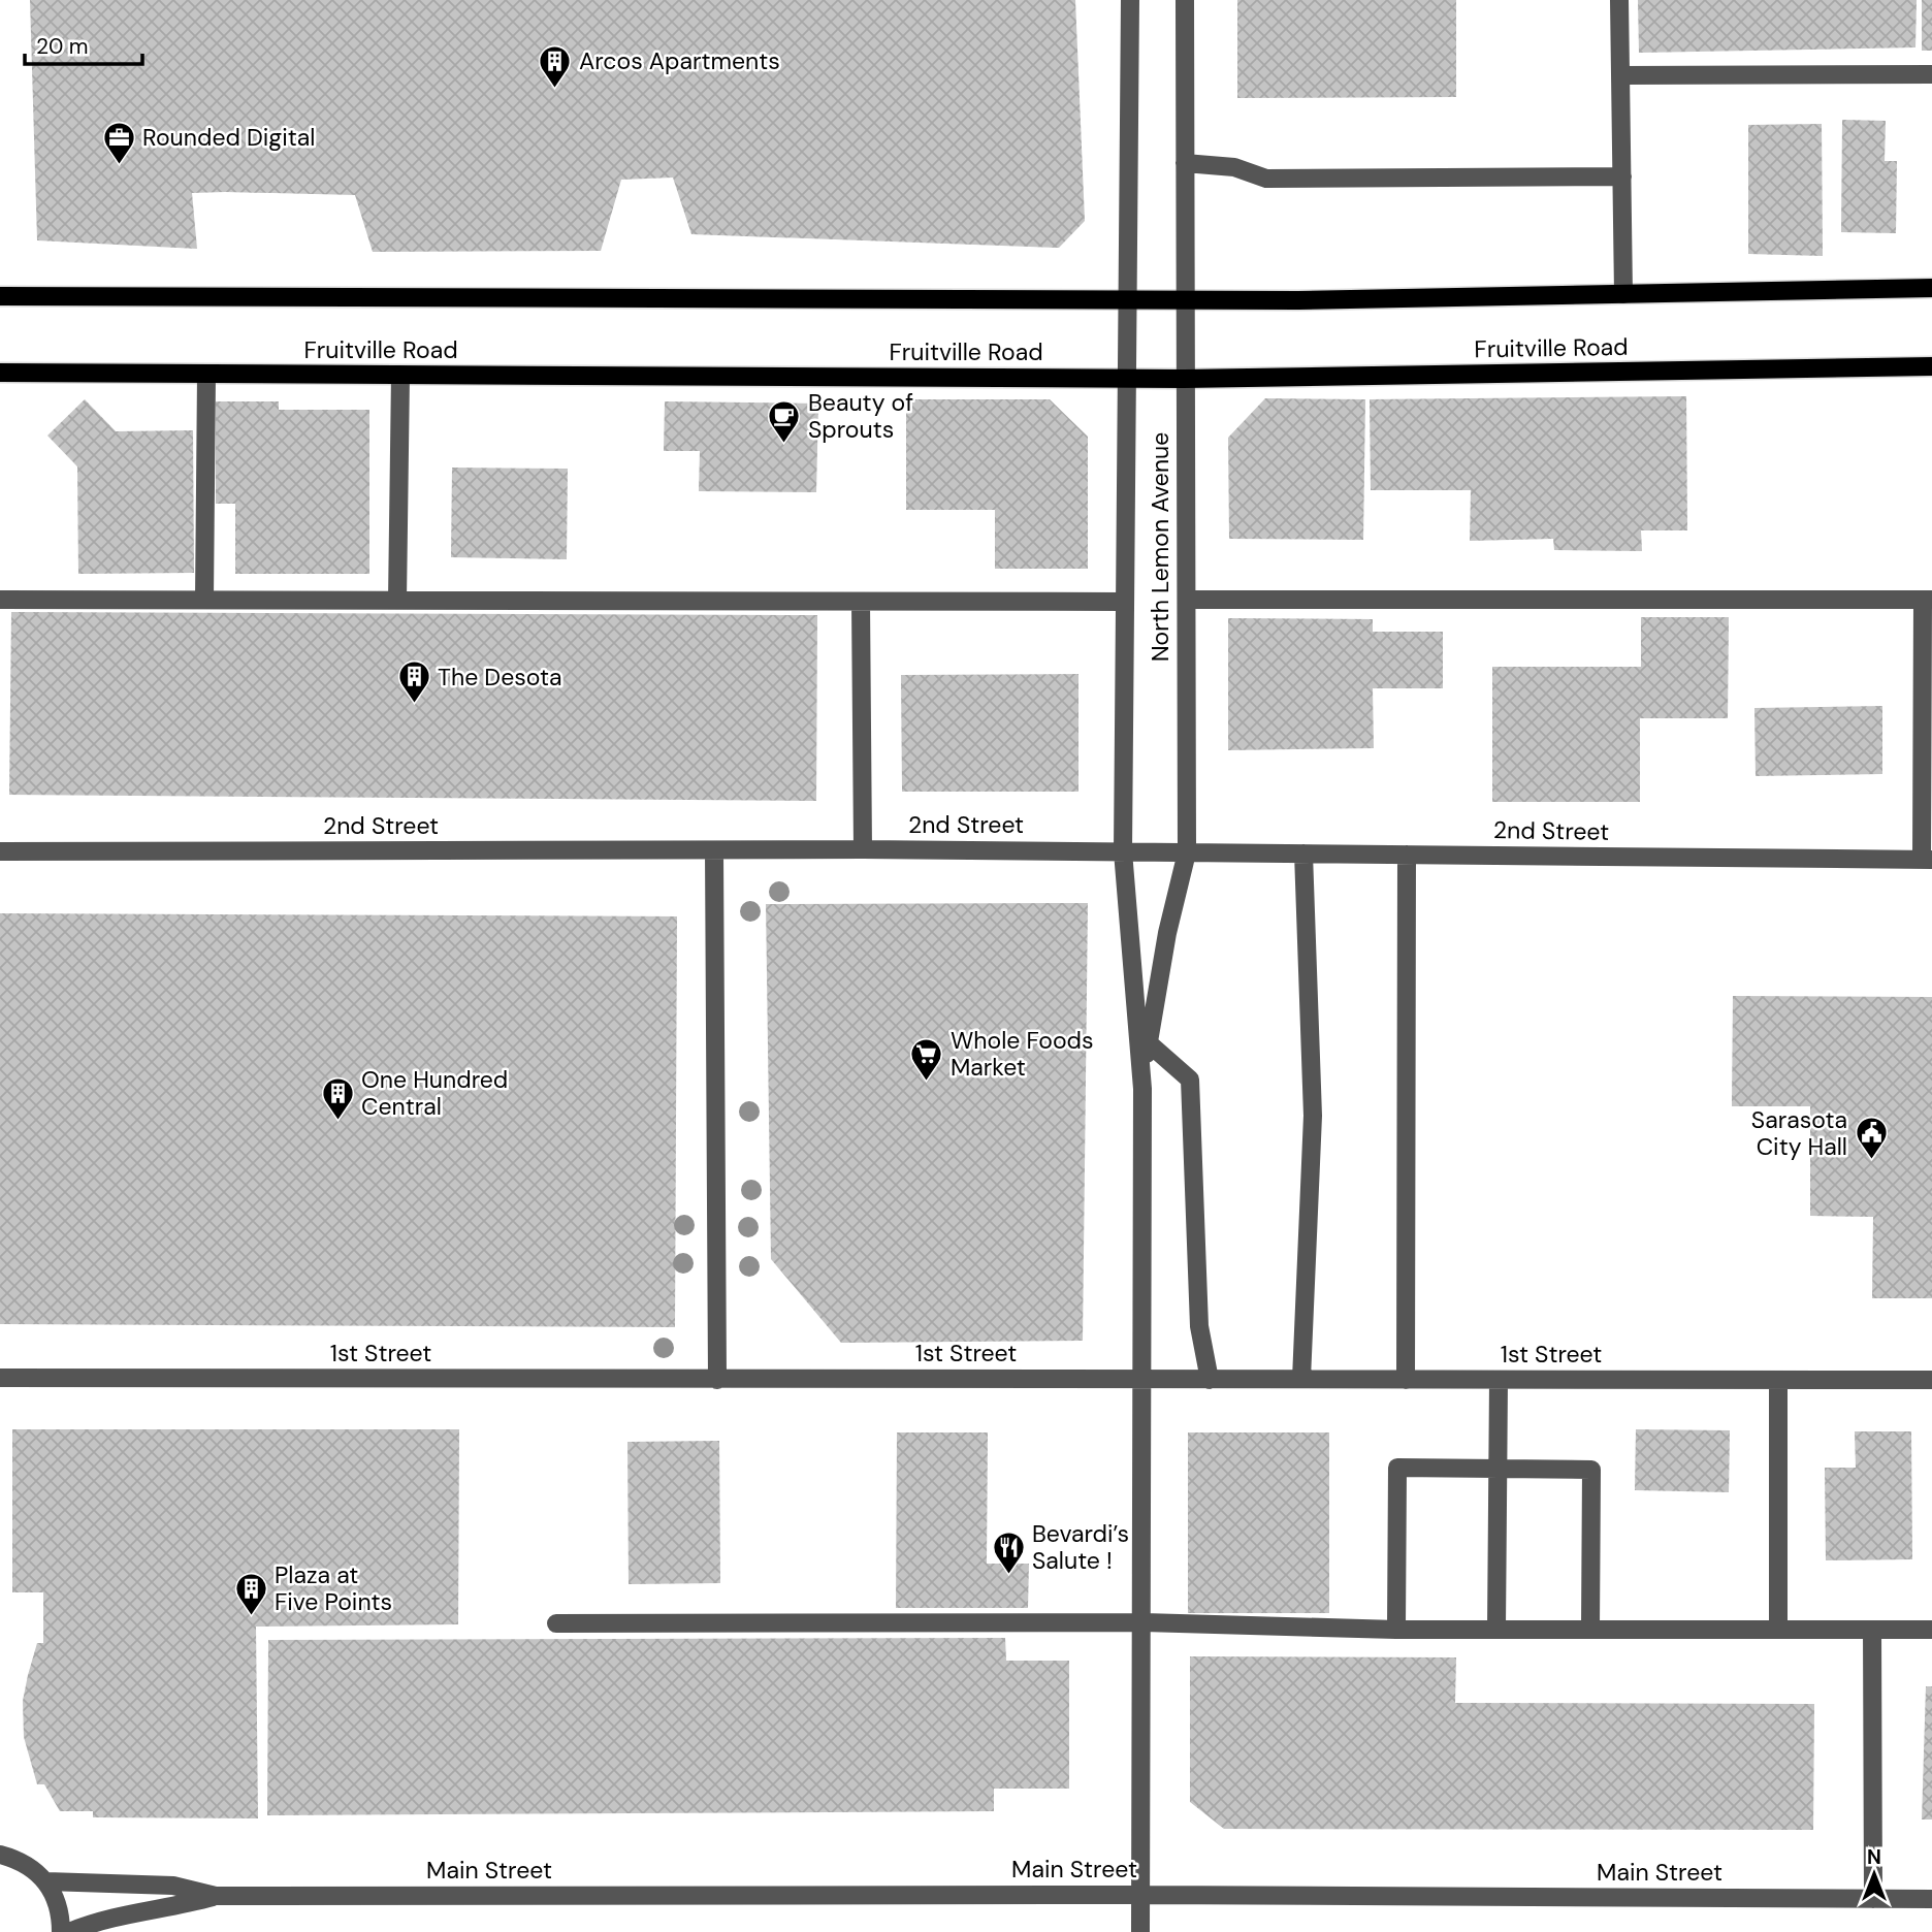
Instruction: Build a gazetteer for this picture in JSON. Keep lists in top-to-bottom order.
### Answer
{
  "streets": {
    "main road": ["Fruitville Road"],
    "street": [
      "North Lemon Avenue",
      "2nd Street",
      "1st Street",
      "Main Street"
    ]
  },
  "crossings": [
    ["Fruitville Road", "North Lemon Avenue"],
    ["North Lemon Avenue", "2nd Street"]
  ],
  "places": {
    "building": [
      "Arcos Apartments",
      "The Desota",
      "One Hundred Central",
      "Plaza at Five Points"
    ],
    "office": ["Rounded Digital"],
    "cafe": ["Beauty of Sprouts"],
    "supermarket": ["Whole Foods Market"],
    "public building": ["Sarasota City Hall"],
    "restaurant": ["Bevardi’s Salute !"]
  },
  "scale_bar": "20 m",
  "north": "top"
}
